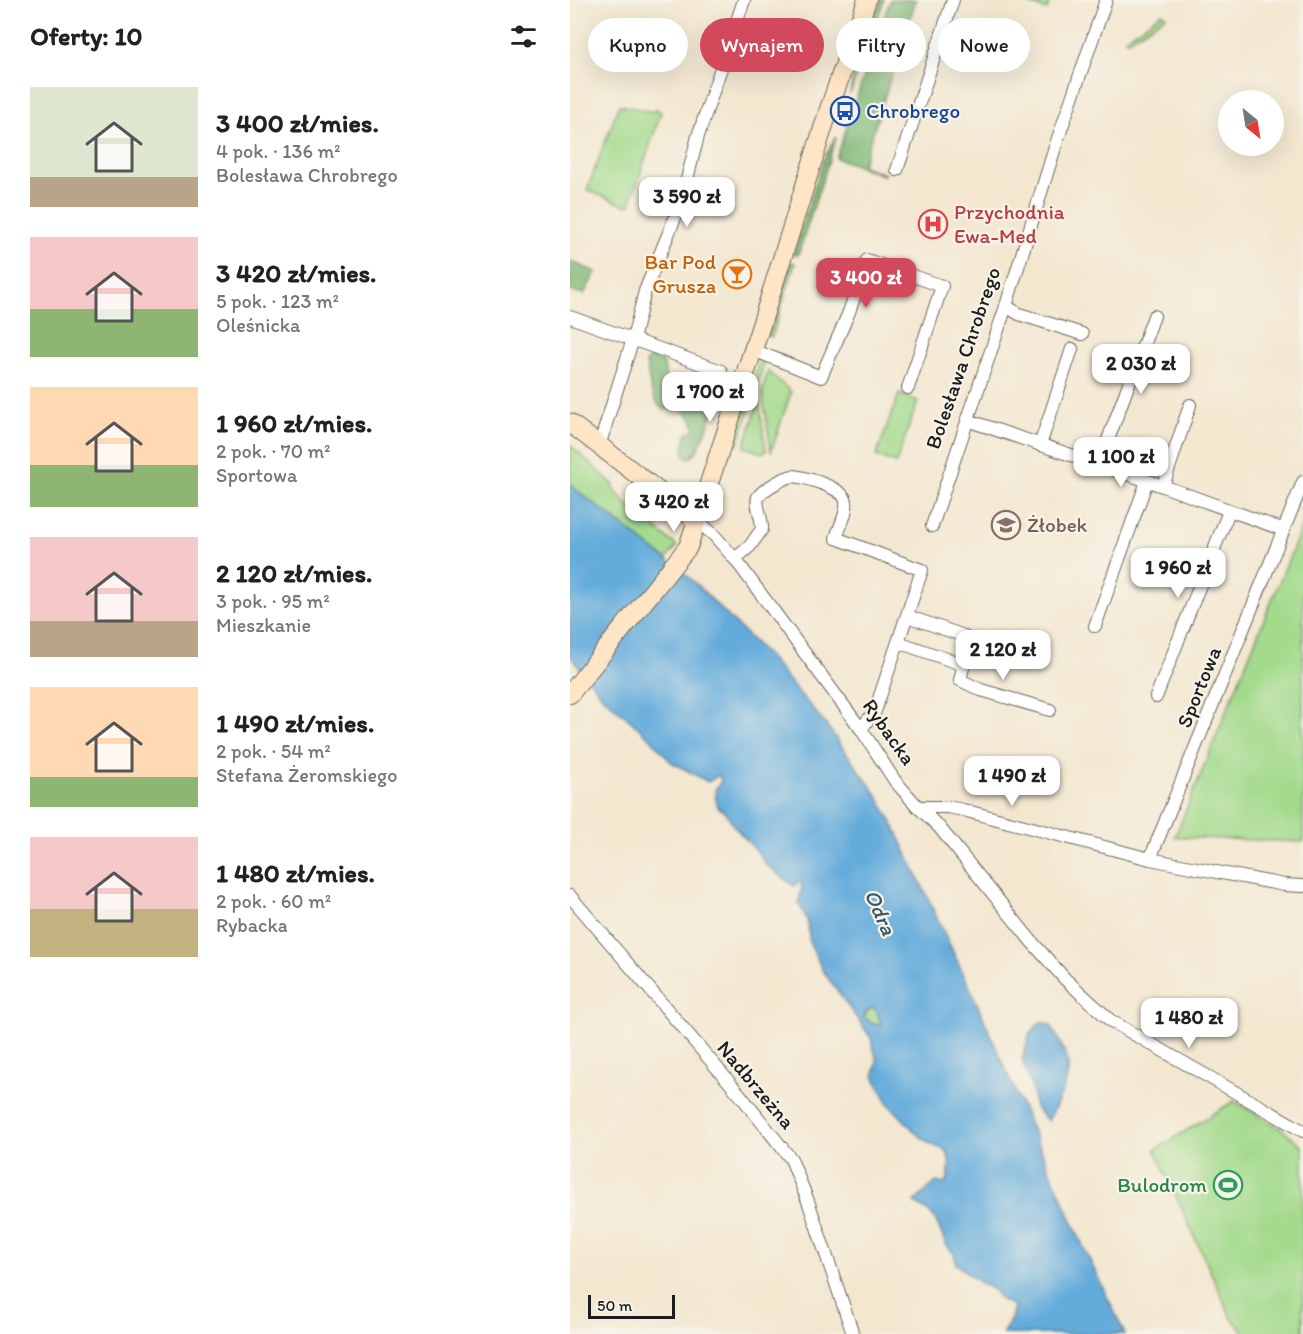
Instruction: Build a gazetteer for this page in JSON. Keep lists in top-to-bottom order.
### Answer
{
  "streets": {
    "main road": ["Rybacka"],
    "street": ["Bolesława Chrobrego", "Sportowa", "Nadbrzeżna"]
  },
  "water": ["Odra"],
  "places": {
    "bus stop": ["Chrobrego"],
    "hospital": ["Przychodnia Ewa-Med"],
    "bar": ["Bar Pod Grusza"],
    "school or university": ["Żłobek"],
    "sports": ["Bulodrom"]
  },
  "scale_bar": "50 m",
  "north": "bottom right",
  "page": {
    "heading": "Oferty: 10",
    "chip": [
      "Kupno",
      "Wynajem",
      "Filtry",
      "Nowe"
    ],
    "list": [
      {
        "name": "3 400 zł/mies.",
        "note": "4 pok. · 136 m² · Bolesława Chrobrego"
      },
      {
        "name": "3 420 zł/mies.",
        "note": "5 pok. · 123 m² · Oleśnicka"
      },
      {
        "name": "1 960 zł/mies.",
        "note": "2 pok. · 70 m² · Sportowa"
      },
      {
        "name": "2 120 zł/mies.",
        "note": "3 pok. · 95 m² · Mieszkanie"
      },
      {
        "name": "1 490 zł/mies.",
        "note": "2 pok. · 54 m² · Stefana Żeromskiego"
      },
      {
        "name": "1 480 zł/mies.",
        "note": "2 pok. · 60 m² · Rybacka"
      }
    ],
    "price": [
      "3 590 zł",
      "3 400 zł",
      "2 030 zł",
      "1 700 zł",
      "1 100 zł",
      "3 420 zł",
      "1 960 zł",
      "2 120 zł",
      "1 490 zł",
      "1 480 zł"
    ],
    "scale": "50 m"
  }
}
